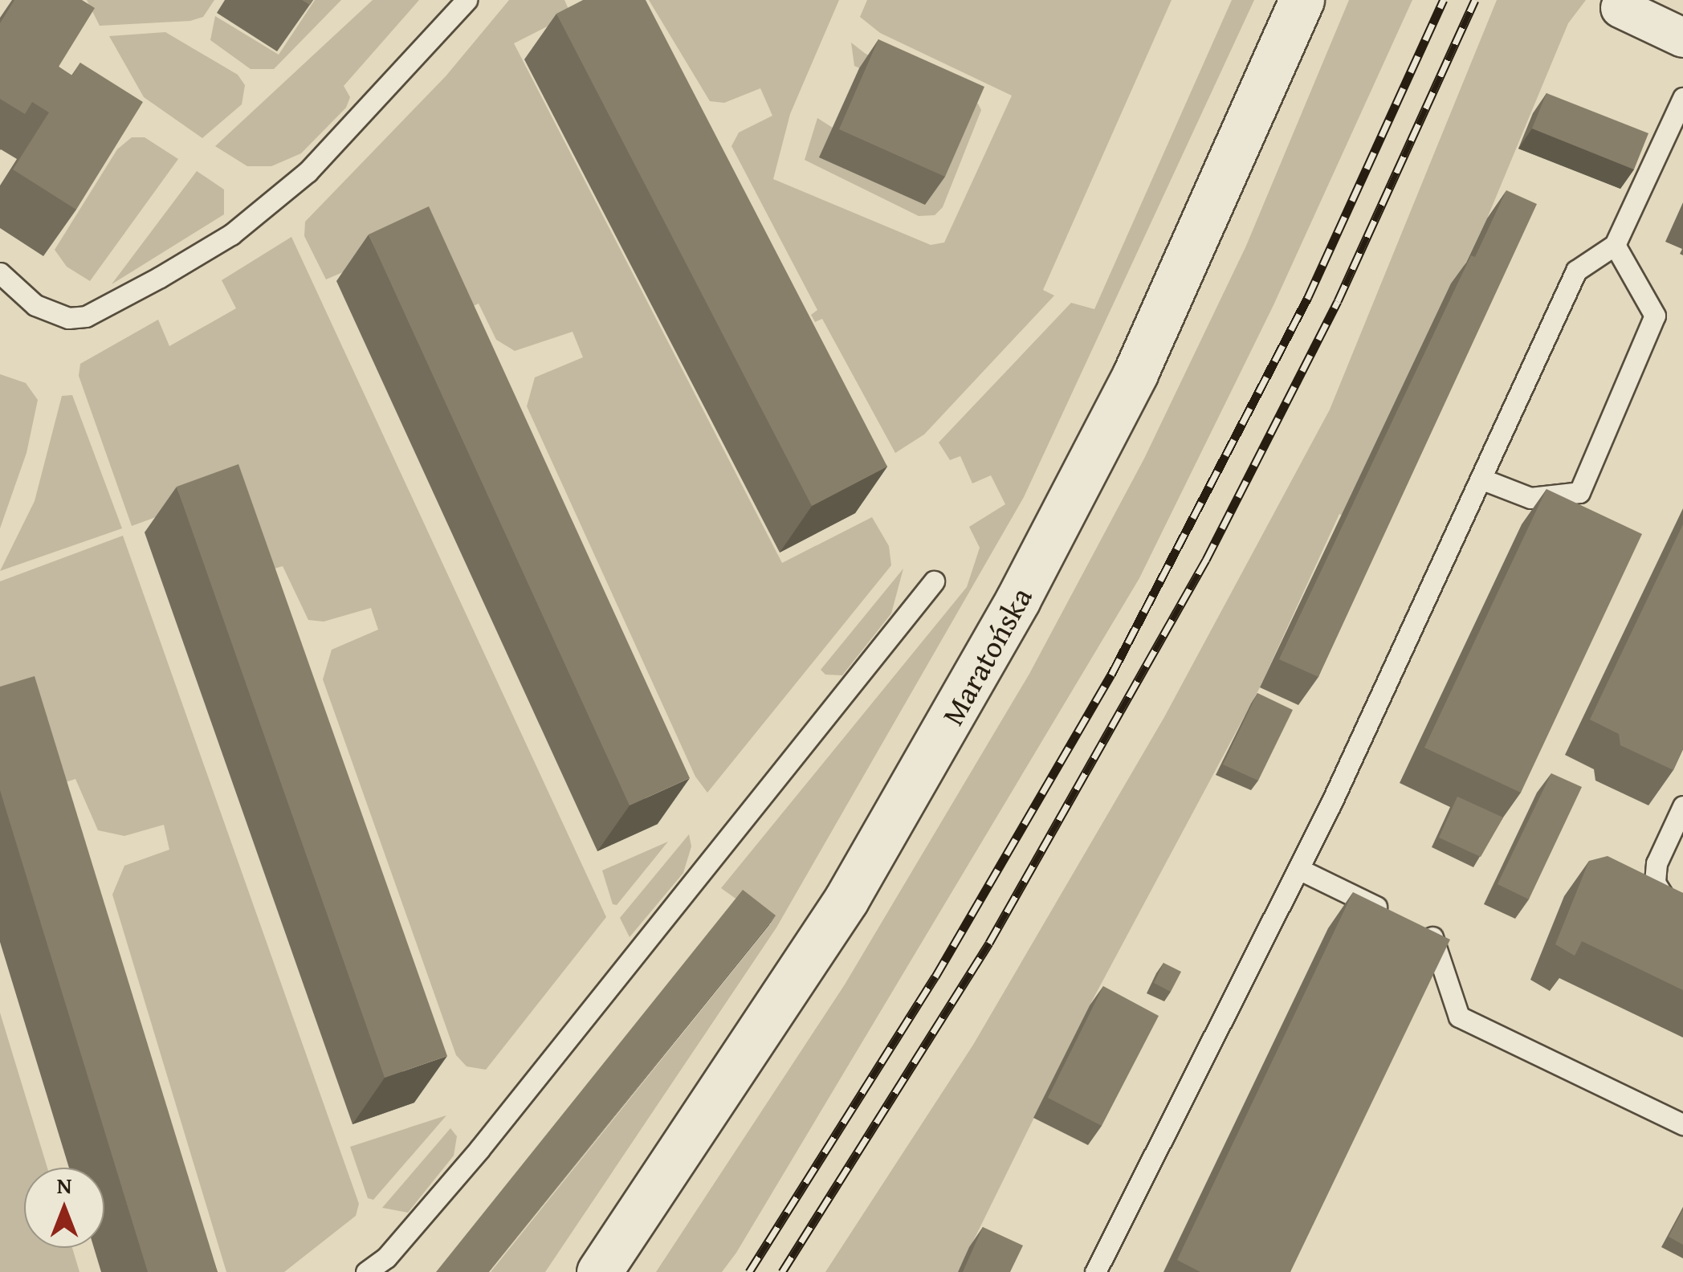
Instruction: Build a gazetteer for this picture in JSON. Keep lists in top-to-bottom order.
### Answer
{
  "streets": {
    "street": ["Maratońska"]
  },
  "north": "top"
}
